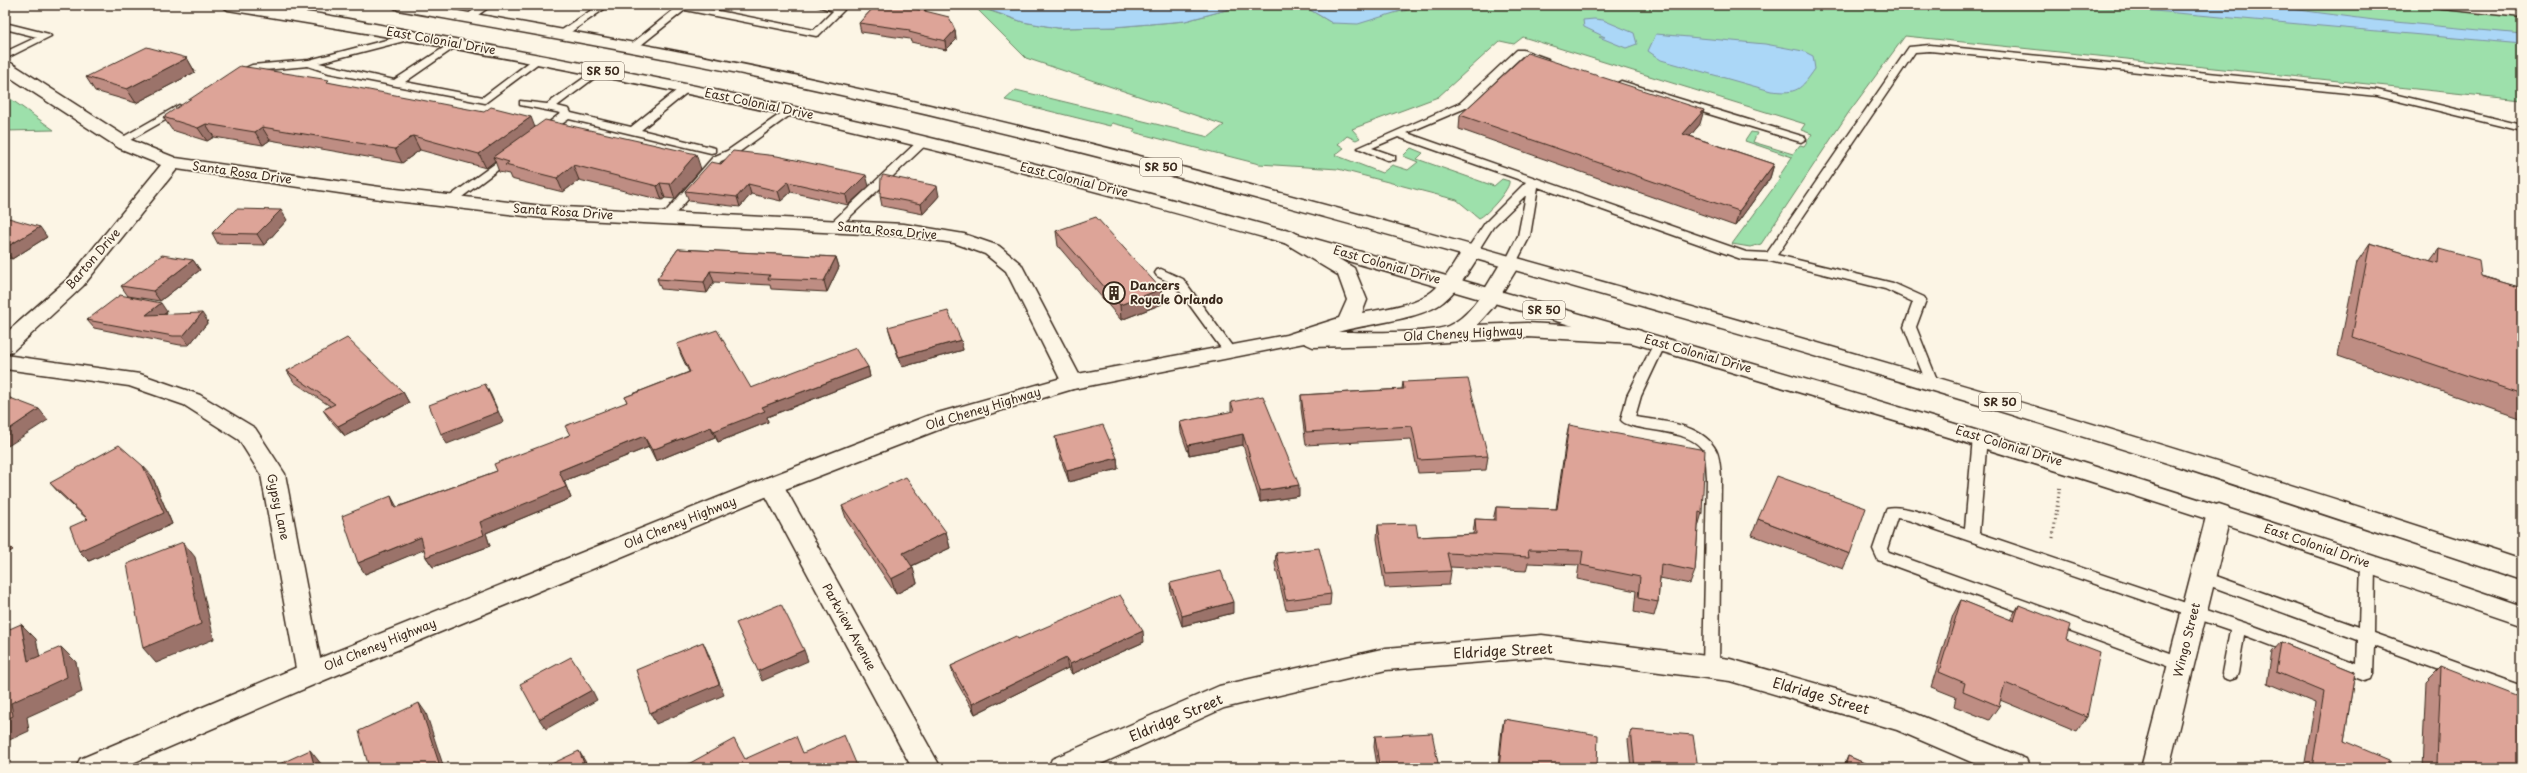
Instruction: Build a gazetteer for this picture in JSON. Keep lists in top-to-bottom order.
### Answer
{
  "streets": {
    "main road": [
      "East Colonial Drive",
      "SR 50",
      "Santa Rosa Drive",
      "Barton Drive",
      "Old Cheney Highway",
      "Gypsy Lane",
      "Parkview Avenue",
      "Wingo Street",
      "Eldridge Street"
    ]
  },
  "crossings": [
    ["East Colonial Drive", "Old Cheney Highway"],
    ["East Colonial Drive", "Wingo Street"],
    ["SR 50", "Old Cheney Highway"],
    ["Santa Rosa Drive", "Barton Drive"],
    ["Santa Rosa Drive", "Old Cheney Highway"],
    ["Old Cheney Highway", "Gypsy Lane"],
    ["Old Cheney Highway", "Parkview Avenue"]
  ],
  "places": {
    "building": ["Dancers Royale Orlando"]
  }
}
